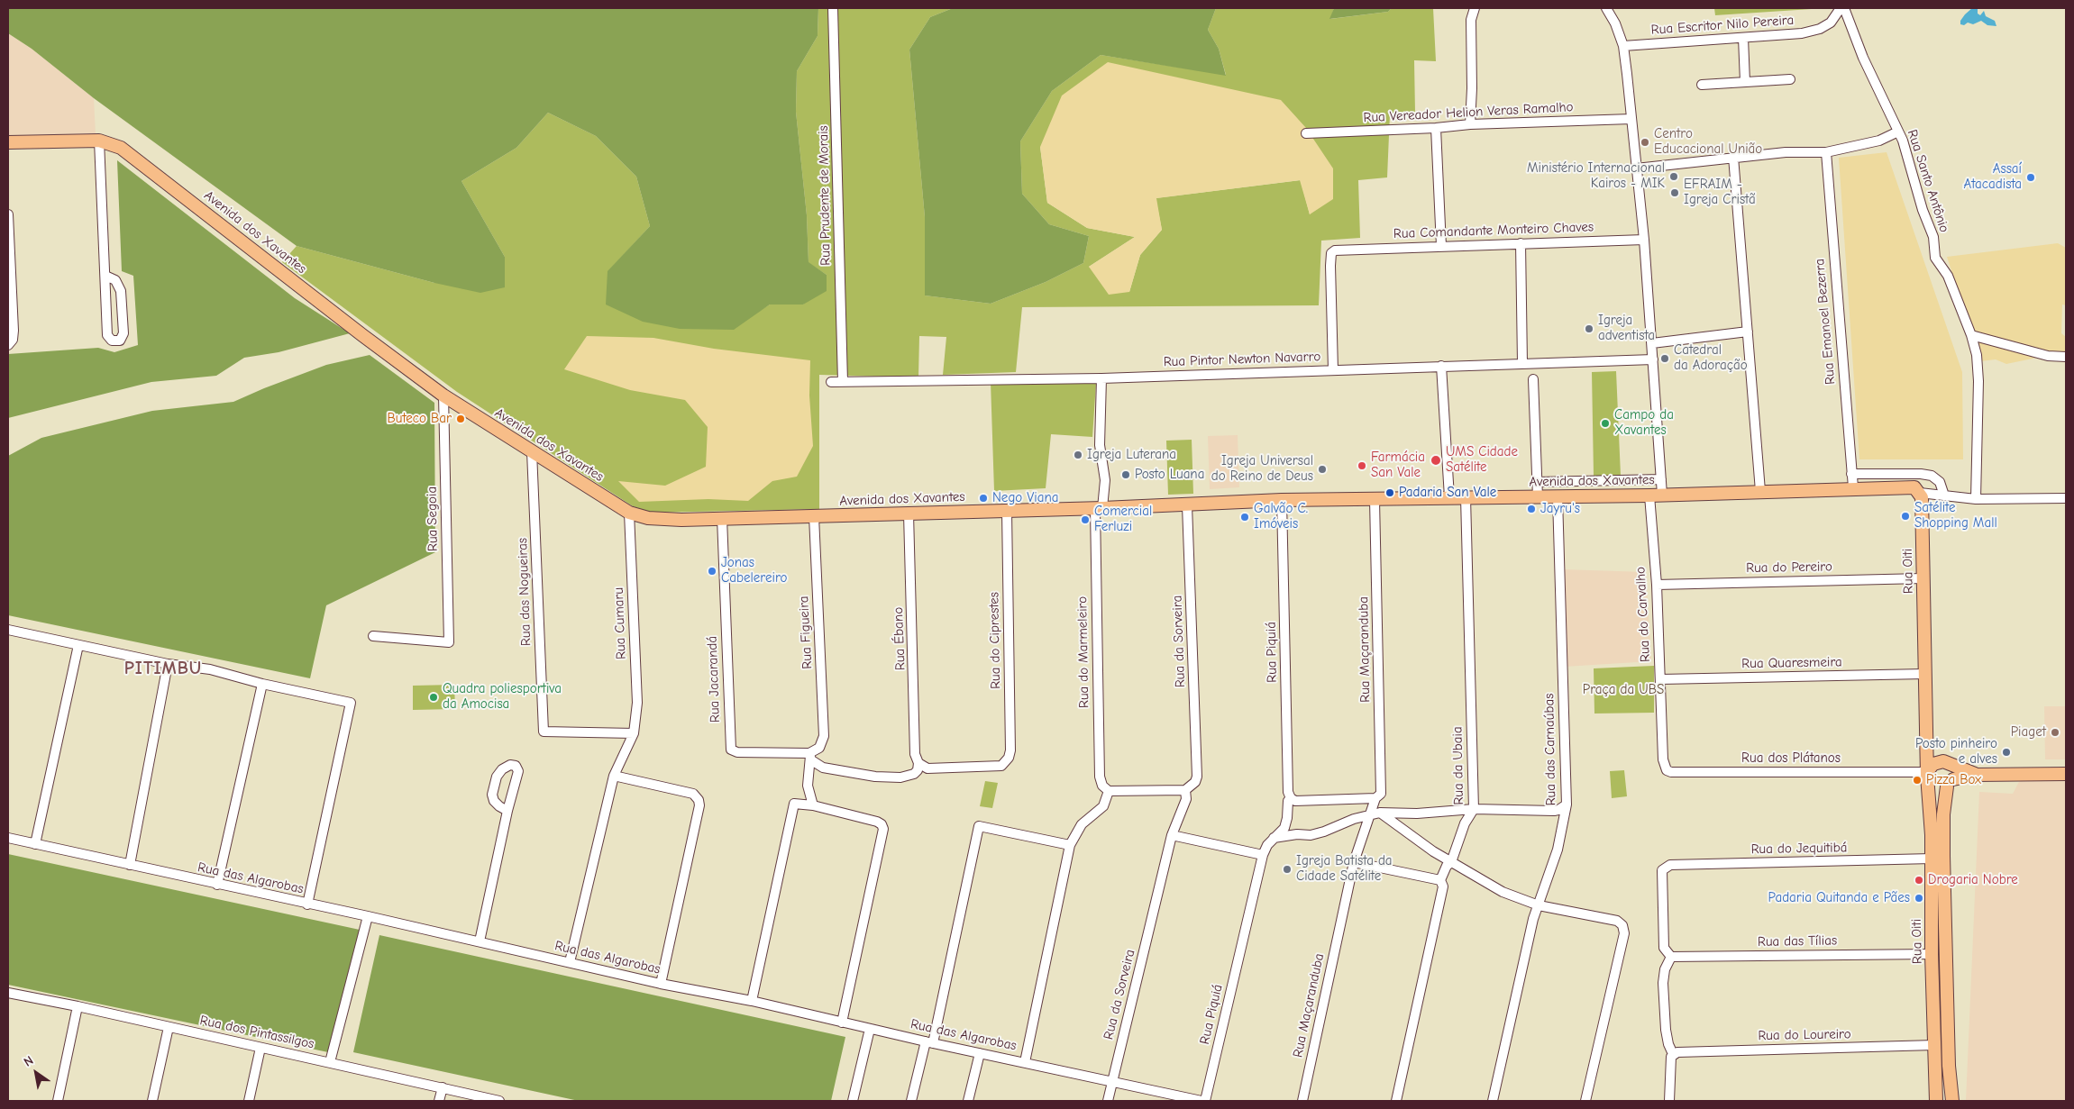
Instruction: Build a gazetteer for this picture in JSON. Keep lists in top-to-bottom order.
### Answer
{
  "streets": {
    "main road": ["Avenida dos Xavantes", "Rua Oiti"],
    "street": [
      "Rua Escritor Nilo Pereira",
      "Rua Vereador Helion Veras Ramalho",
      "Rua Santo Antônio",
      "Rua Prudente de Morais",
      "Rua Comandante Monteiro Chaves",
      "Rua Emanoel Bezerra",
      "Rua Pintor Newton Navarro",
      "Rua Segoia",
      "Rua do Pereiro",
      "Rua das Nogueiras",
      "Rua do Carvalho",
      "Rua Cumaru",
      "Rua Figueira",
      "Rua Ébano",
      "Rua do Ciprestes",
      "Rua da Sorveira",
      "Rua Maçaranduba",
      "Rua do Marmeleiro",
      "Rua Piquiá",
      "Rua Quaresmeira",
      "Rua Jacarandá",
      "Rua das Carnaúbas",
      "Rua dos Plátanos",
      "Rua da Ubaia",
      "Rua do Jequitibá",
      "Rua das Algarobas",
      "Rua das Tílias",
      "Rua dos Pintassilgos",
      "Rua do Loureiro"
    ]
  },
  "crossings": [
    ["Rua Escritor Nilo Pereira", "Rua do Carvalho"],
    ["Rua Vereador Helion Veras Ramalho", "Rua do Carvalho"],
    ["Rua Prudente de Morais", "Rua Pintor Newton Navarro"],
    ["Rua Comandante Monteiro Chaves", "Rua Pintor Newton Navarro"],
    ["Rua Comandante Monteiro Chaves", "Rua do Carvalho"],
    ["Avenida dos Xavantes", "Rua Emanoel Bezerra"],
    ["Avenida dos Xavantes", "Rua Segoia"],
    ["Avenida dos Xavantes", "Rua Oiti"],
    ["Avenida dos Xavantes", "Rua das Nogueiras"],
    ["Avenida dos Xavantes", "Rua do Carvalho"],
    ["Avenida dos Xavantes", "Rua Cumaru"],
    ["Avenida dos Xavantes", "Rua Figueira"],
    ["Avenida dos Xavantes", "Rua Ébano"],
    ["Avenida dos Xavantes", "Rua do Ciprestes"],
    ["Avenida dos Xavantes", "Rua da Sorveira"],
    ["Avenida dos Xavantes", "Rua Maçaranduba"],
    ["Avenida dos Xavantes", "Rua do Marmeleiro"],
    ["Avenida dos Xavantes", "Rua Piquiá"],
    ["Avenida dos Xavantes", "Rua Jacarandá"],
    ["Avenida dos Xavantes", "Rua das Carnaúbas"],
    ["Avenida dos Xavantes", "Rua da Ubaia"],
    ["Rua Pintor Newton Navarro", "Rua do Carvalho"],
    ["Rua Pintor Newton Navarro", "Rua do Marmeleiro"],
    ["Rua do Pereiro", "Rua Oiti"],
    ["Rua do Pereiro", "Rua do Carvalho"],
    ["Rua Oiti", "Rua Quaresmeira"],
    ["Rua Oiti", "Rua dos Plátanos"],
    ["Rua Oiti", "Rua do Jequitibá"],
    ["Rua Oiti", "Rua das Tílias"],
    ["Rua Oiti", "Rua do Loureiro"],
    ["Rua das Nogueiras", "Rua Cumaru"],
    ["Rua do Carvalho", "Rua Quaresmeira"],
    ["Rua do Carvalho", "Rua dos Plátanos"],
    ["Rua Figueira", "Rua Jacarandá"],
    ["Rua Ébano", "Rua do Ciprestes"],
    ["Rua da Sorveira", "Rua das Algarobas"],
    ["Rua do Jequitibá", "Rua das Tílias"]
  ],
  "districts": ["PITIMBU"],
  "parks": ["Praça da UBS"],
  "places": [
    "Centro Educacional União",
    "Ministério Internacional Kairos - MIK",
    "Assaí Atacadista",
    "EFRAIM - Igreja Cristã",
    "Igreja adventista",
    "Catedral da Adoração",
    "Buteco Bar",
    "Campo da Xavantes",
    "Igreja Luterana",
    "UMS Cidade Satélite",
    "Farmácia San Vale",
    "Igreja Universal do Reino de Deus",
    "Posto Luana",
    "Padaria San Vale",
    "Nego Viana",
    "Jayru's",
    "Satélite Shopping Mall",
    "Galvão C. Imóveis",
    "Comercial Ferluzi",
    "Jonas Cabelereiro",
    "Quadra poliesportiva da Amocisa",
    "Piaget",
    "Posto pinheiro e alves",
    "Pizza Box",
    "Igreja Batista da Cidade Satélite",
    "Drogaria Nobre",
    "Padaria Quitanda e Pães"
  ],
  "north": "top left"
}
